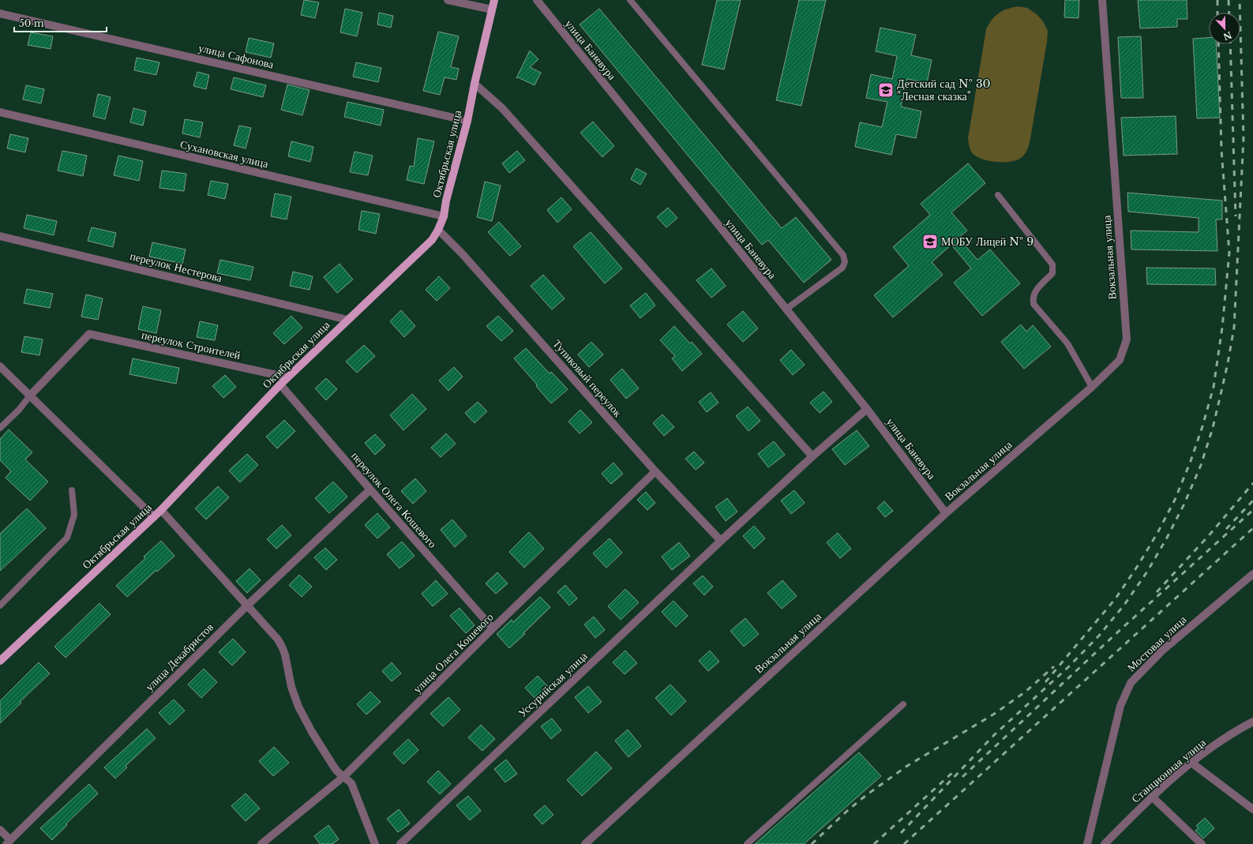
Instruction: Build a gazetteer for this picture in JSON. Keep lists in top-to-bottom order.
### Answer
{
  "streets": {
    "main road": ["Октябрьская улица"],
    "street": [
      "улица Баневура",
      "улица Сафонова",
      "Сухановская улица",
      "Вокзальная улица",
      "переулок Нестерова",
      "переулок Строителей",
      "Тупиковый переулок",
      "переулок Олега Кошевого",
      "Мостовая улица",
      "улица Олега Кошевого",
      "улица Декабристов",
      "Уссурийская улица",
      "Станционная улица"
    ]
  },
  "crossings": [
    ["улица Баневура", "Вокзальная улица"],
    ["улица Баневура", "Уссурийская улица"],
    ["улица Сафонова", "Октябрьская улица"],
    ["Сухановская улица", "Октябрьская улица"],
    ["Октябрьская улица", "переулок Нестерова"],
    ["Октябрьская улица", "переулок Строителей"],
    ["Октябрьская улица", "Тупиковый переулок"],
    ["Октябрьская улица", "переулок Олега Кошевого"],
    ["Тупиковый переулок", "улица Олега Кошевого"],
    ["Тупиковый переулок", "Уссурийская улица"],
    ["переулок Олега Кошевого", "улица Олега Кошевого"],
    ["переулок Олега Кошевого", "улица Декабристов"]
  ],
  "places": {
    "school or university": ["Детский сад № 30 \"Лесная сказка\"", "МОБУ Лицей № 9"]
  },
  "scale_bar": "50 m",
  "north": "bottom"
}
